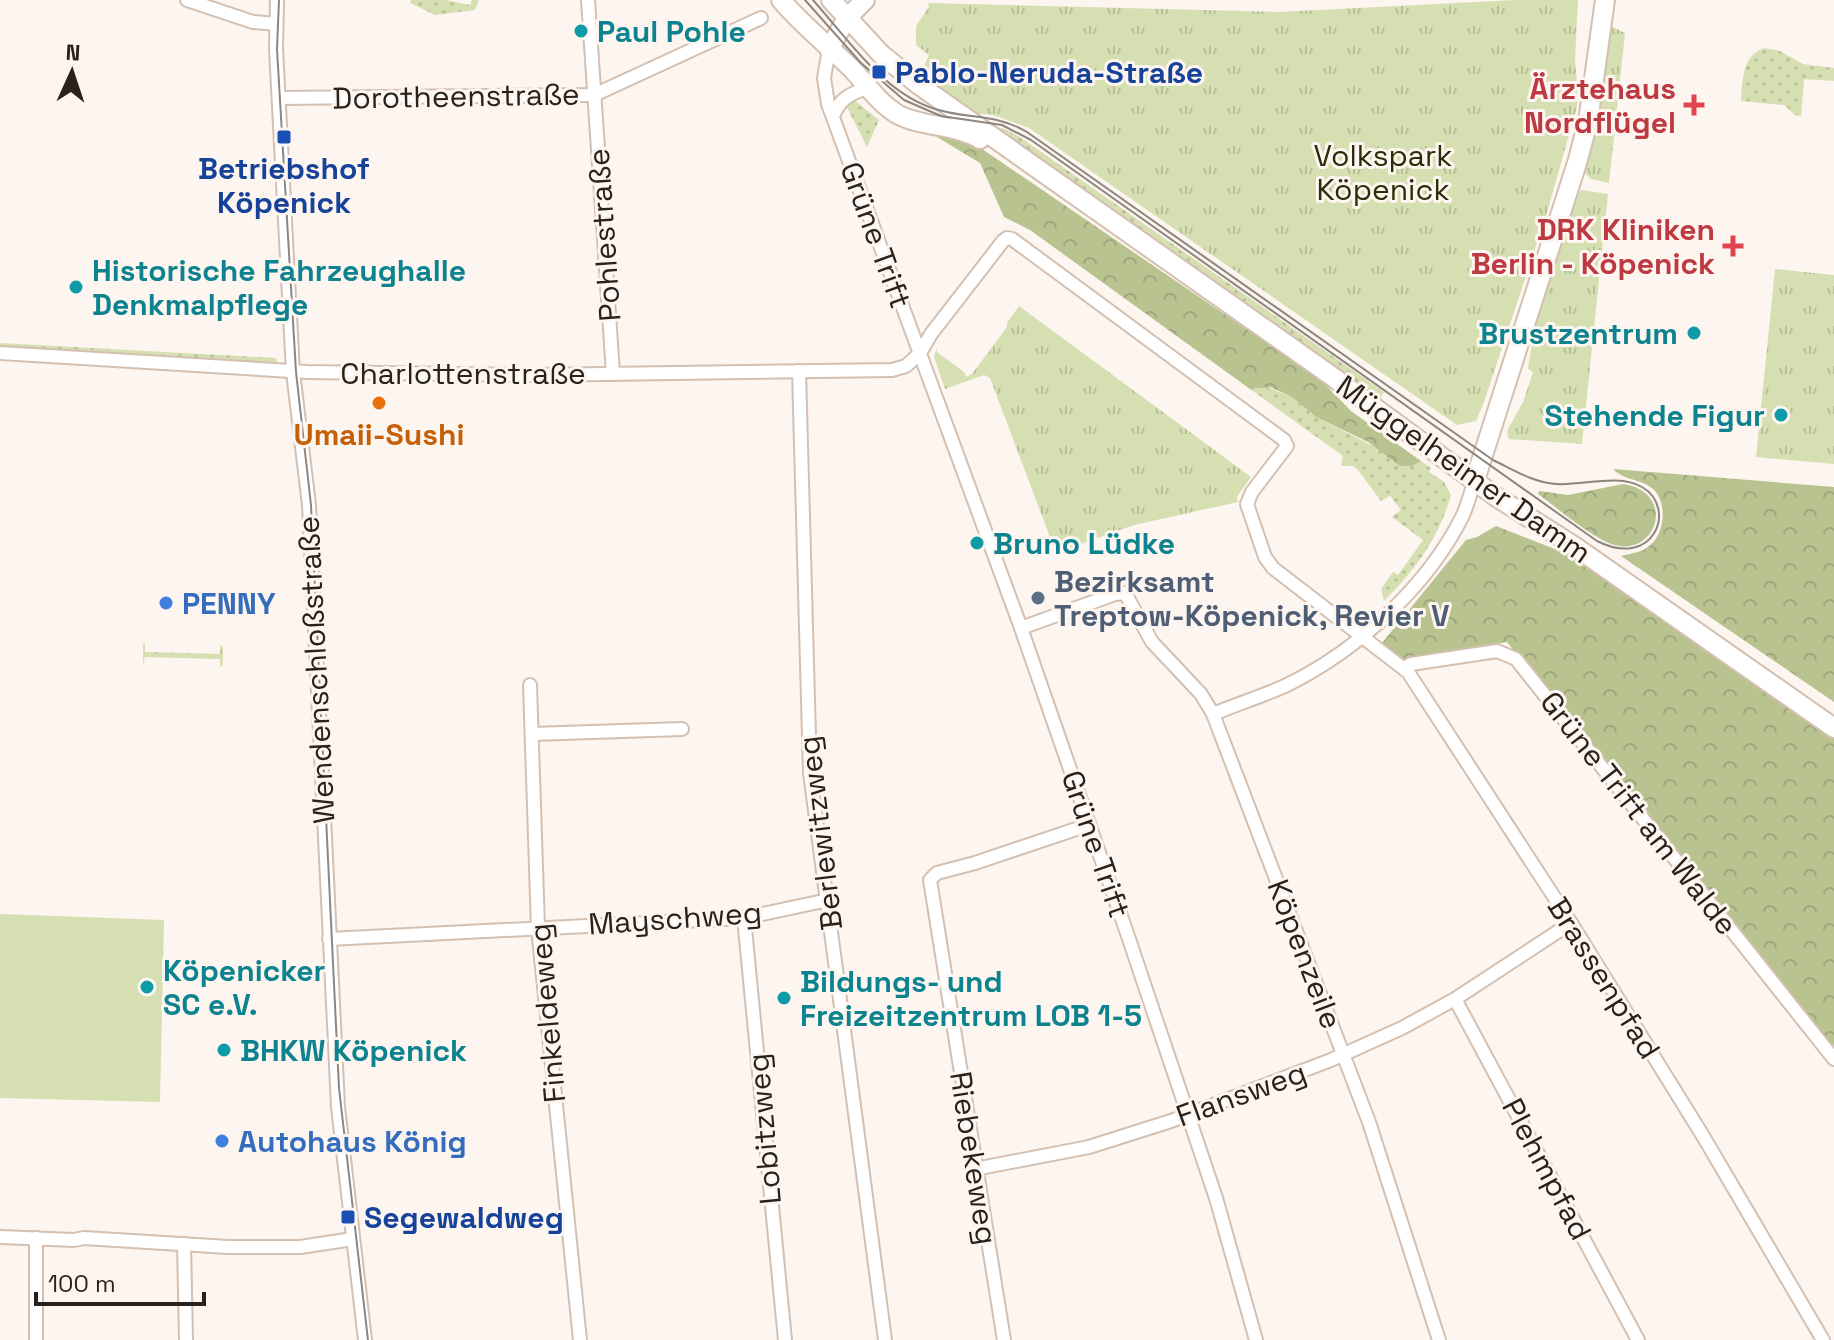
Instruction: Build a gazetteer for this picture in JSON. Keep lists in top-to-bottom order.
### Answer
{
  "streets": {
    "main road": ["Müggelheimer Damm"],
    "street": [
      "Dorotheenstraße",
      "Pohlestraße",
      "Grüne Trift",
      "Charlottenstraße",
      "Wendenschloßstraße",
      "Grüne Trift am Walde",
      "Berlewitzweg",
      "Mayschweg",
      "Köpenzeile",
      "Brassenpfad",
      "Finkeldeweg",
      "Flansweg",
      "Lobitzweg",
      "Riebekeweg",
      "Plehmpfad"
    ]
  },
  "crossings": [
    ["Dorotheenstraße", "Pohlestraße"],
    ["Dorotheenstraße", "Wendenschloßstraße"],
    ["Pohlestraße", "Charlottenstraße"],
    ["Grüne Trift", "Charlottenstraße"],
    ["Grüne Trift", "Müggelheimer Damm"],
    ["Grüne Trift", "Köpenzeile"],
    ["Grüne Trift", "Brassenpfad"],
    ["Grüne Trift", "Flansweg"],
    ["Grüne Trift", "Riebekeweg"],
    ["Charlottenstraße", "Wendenschloßstraße"],
    ["Charlottenstraße", "Berlewitzweg"],
    ["Wendenschloßstraße", "Mayschweg"],
    ["Grüne Trift am Walde", "Brassenpfad"],
    ["Berlewitzweg", "Mayschweg"],
    ["Mayschweg", "Finkeldeweg"],
    ["Mayschweg", "Lobitzweg"],
    ["Köpenzeile", "Flansweg"],
    ["Brassenpfad", "Flansweg"],
    ["Flansweg", "Riebekeweg"],
    ["Flansweg", "Plehmpfad"]
  ],
  "parks": ["Volkspark Köpenick"],
  "places": {
    "other": [
      "Paul Pohle",
      "Historische Fahrzeughalle Denkmalpflege",
      "Brustzentrum",
      "Umaii-Sushi",
      "Stehende Figur",
      "Bruno Lüdke",
      "Bezirksamt Treptow-Köpenick, Revier V",
      "PENNY",
      "Köpenicker SC e.V.",
      "Bildungs- und Freizeitzentrum LOB 1-5",
      "BHKW Köpenick",
      "Autohaus König"
    ],
    "transit": ["Pablo-Neruda-Straße", "Betriebshof Köpenick", "Segewaldweg"],
    "health": ["Ärztehaus Nordflügel", "DRK Kliniken Berlin - Köpenick"]
  },
  "scale_bar": "100 m",
  "north": "top"
}
